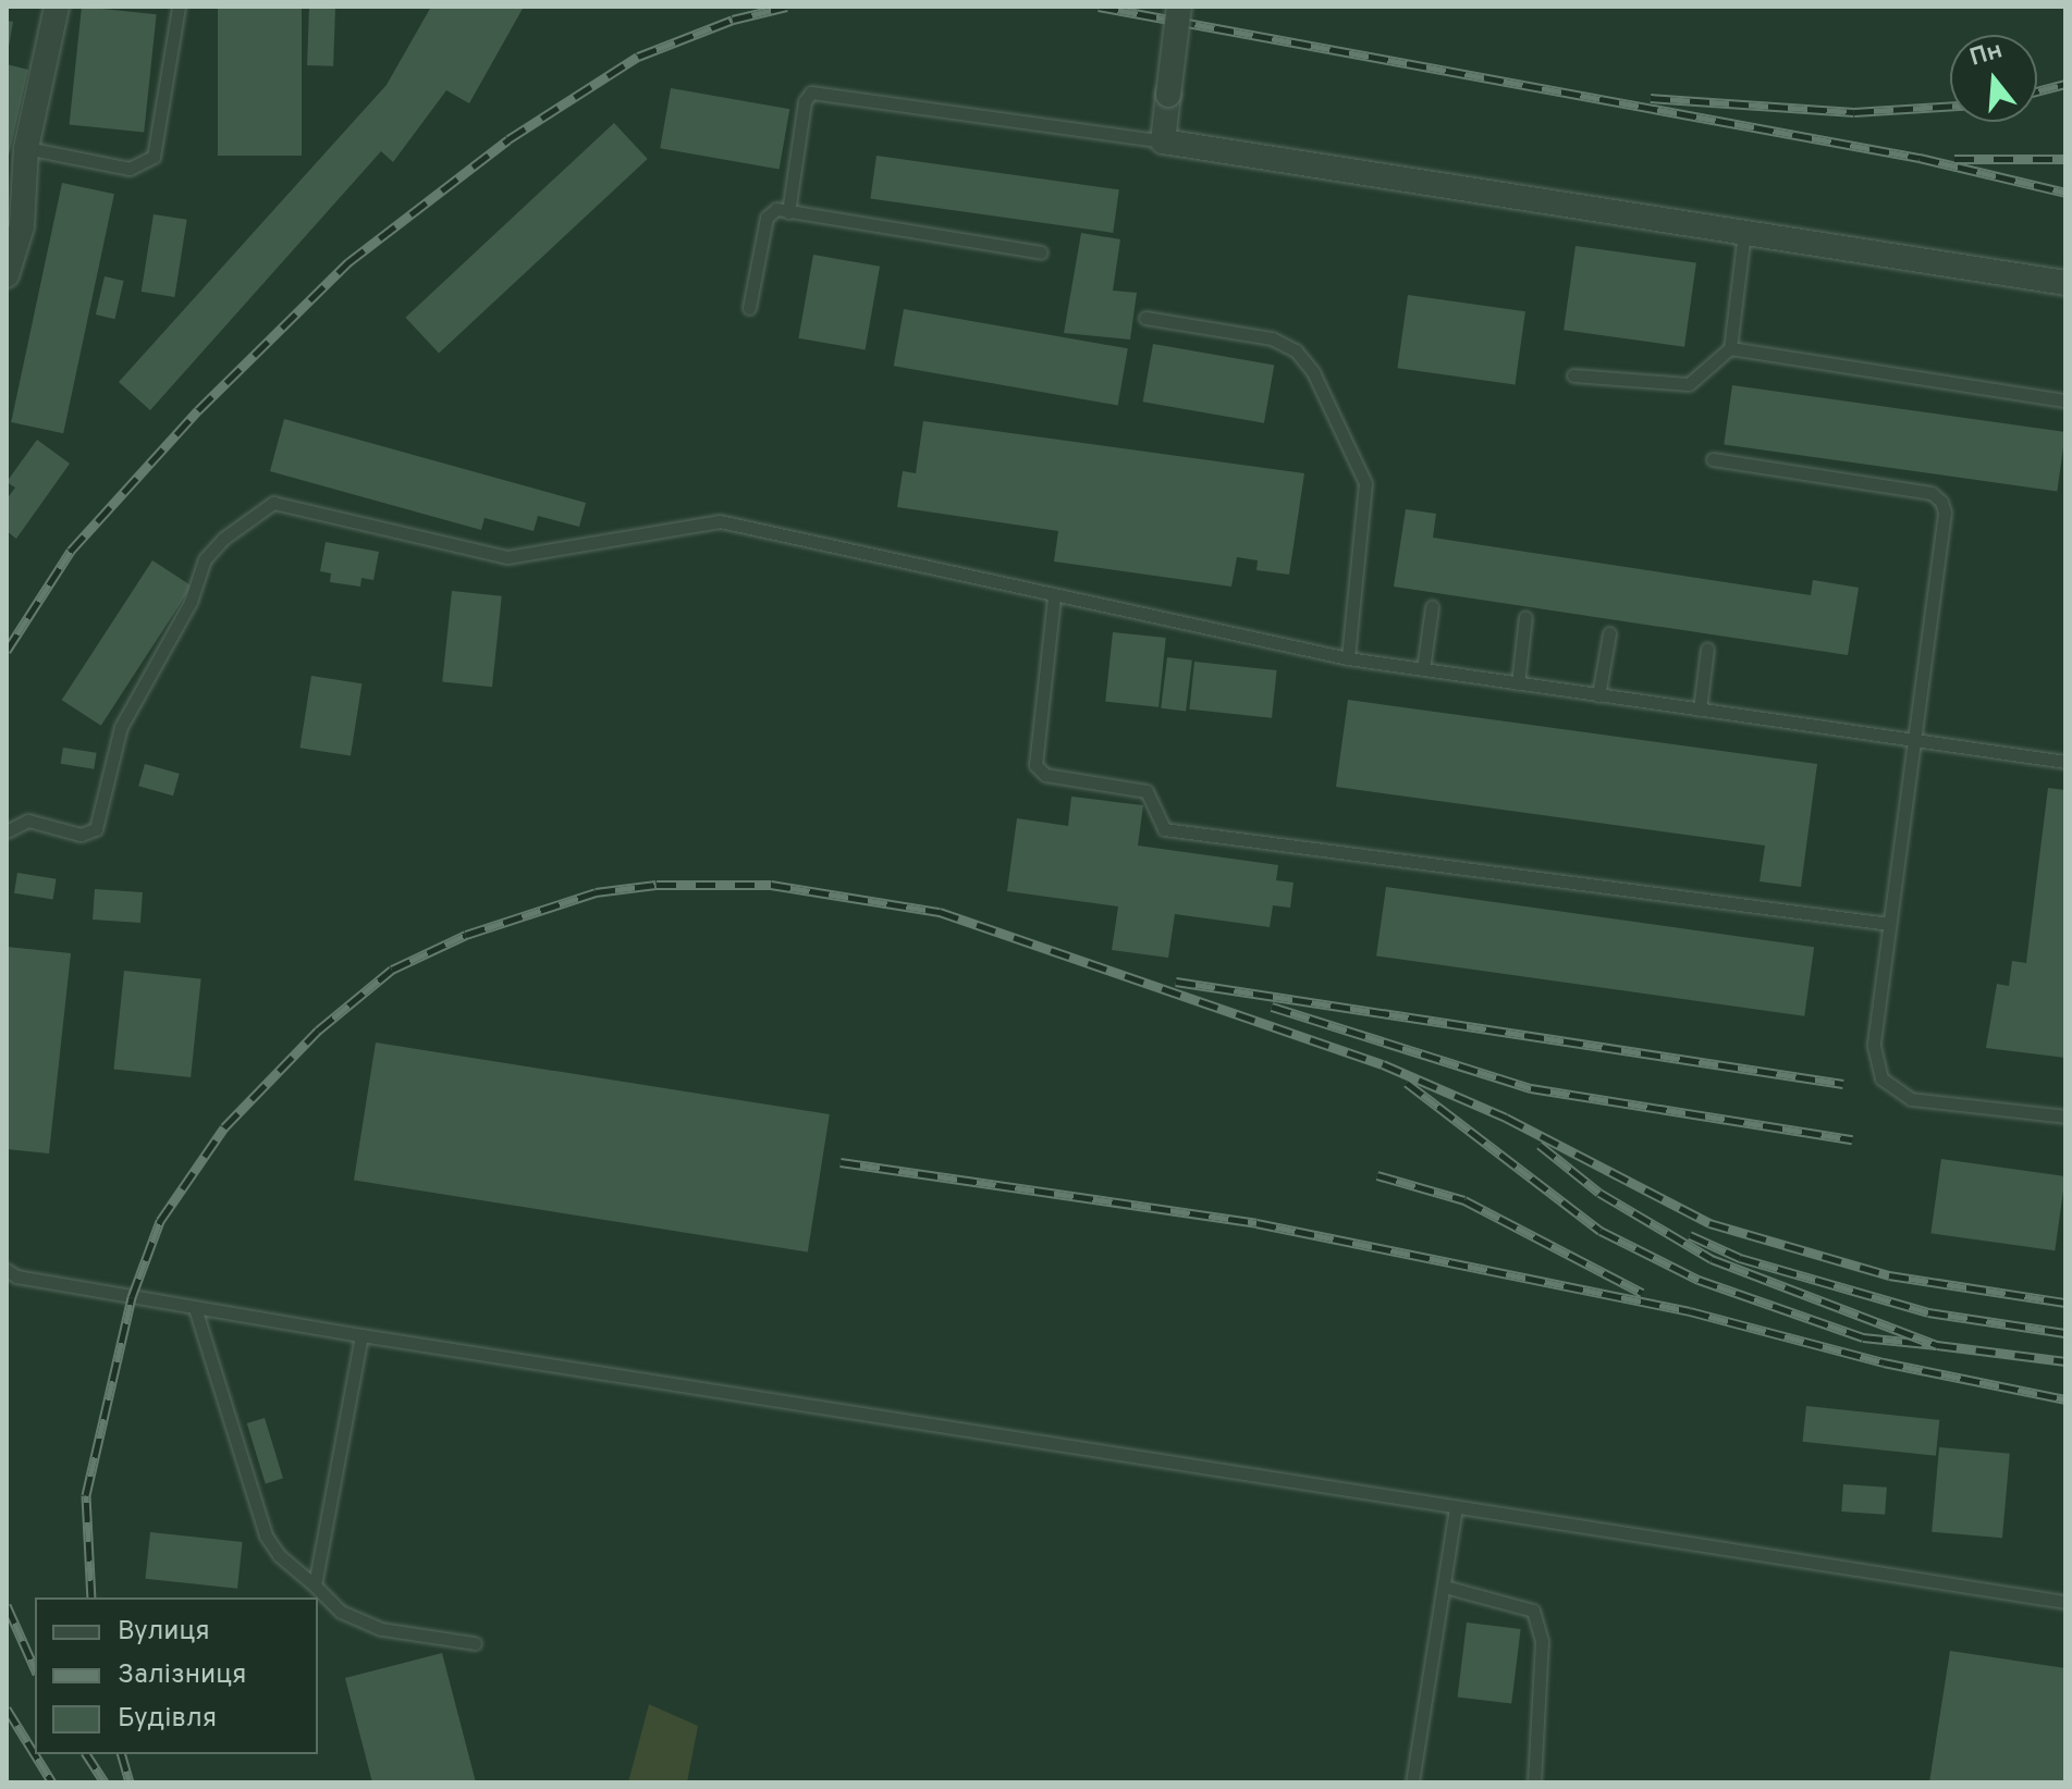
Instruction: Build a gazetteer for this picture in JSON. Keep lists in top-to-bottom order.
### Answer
{
  "legend": ["Вулиця", "Залізниця", "Будівля"],
  "north": "top"
}
